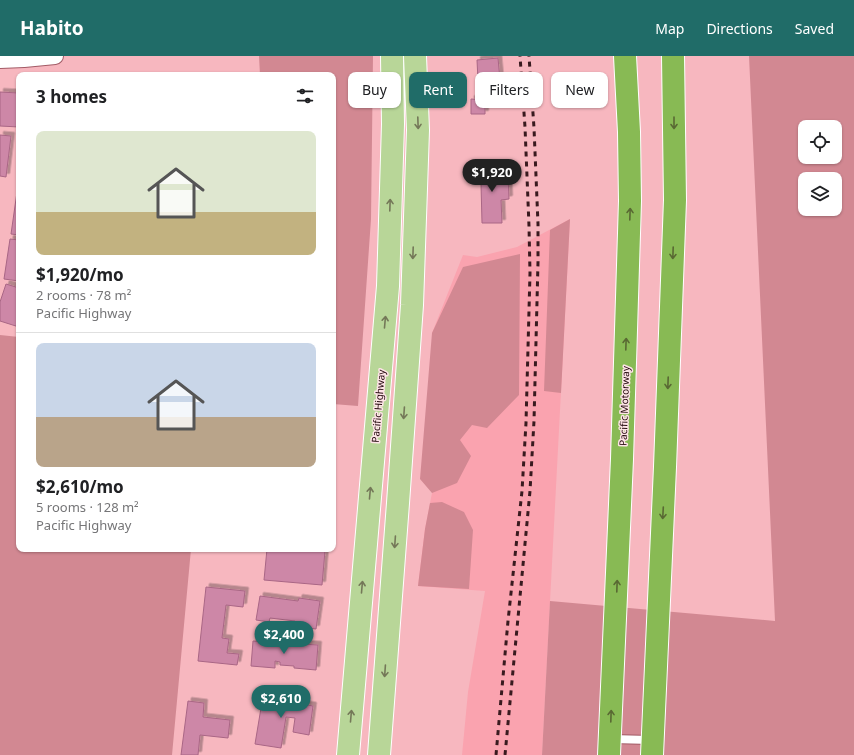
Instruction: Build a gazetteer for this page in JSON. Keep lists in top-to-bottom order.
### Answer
{
  "streets": {
    "highway": ["Pacific Motorway"],
    "main road": ["Pacific Highway"]
  },
  "page": {
    "header": "Habito",
    "nav": ["Map", "Directions", "Saved"],
    "chip": [
      "Buy",
      "Rent",
      "Filters",
      "New"
    ],
    "heading": "3 homes",
    "list": [
      {
        "name": "$1,920/mo",
        "note": "2 rooms · 78 m² · Pacific Highway"
      },
      {
        "name": "$2,610/mo",
        "note": "5 rooms · 128 m² · Pacific Highway"
      }
    ],
    "price": ["$1,920", "$2,400", "$2,610"]
  }
}
